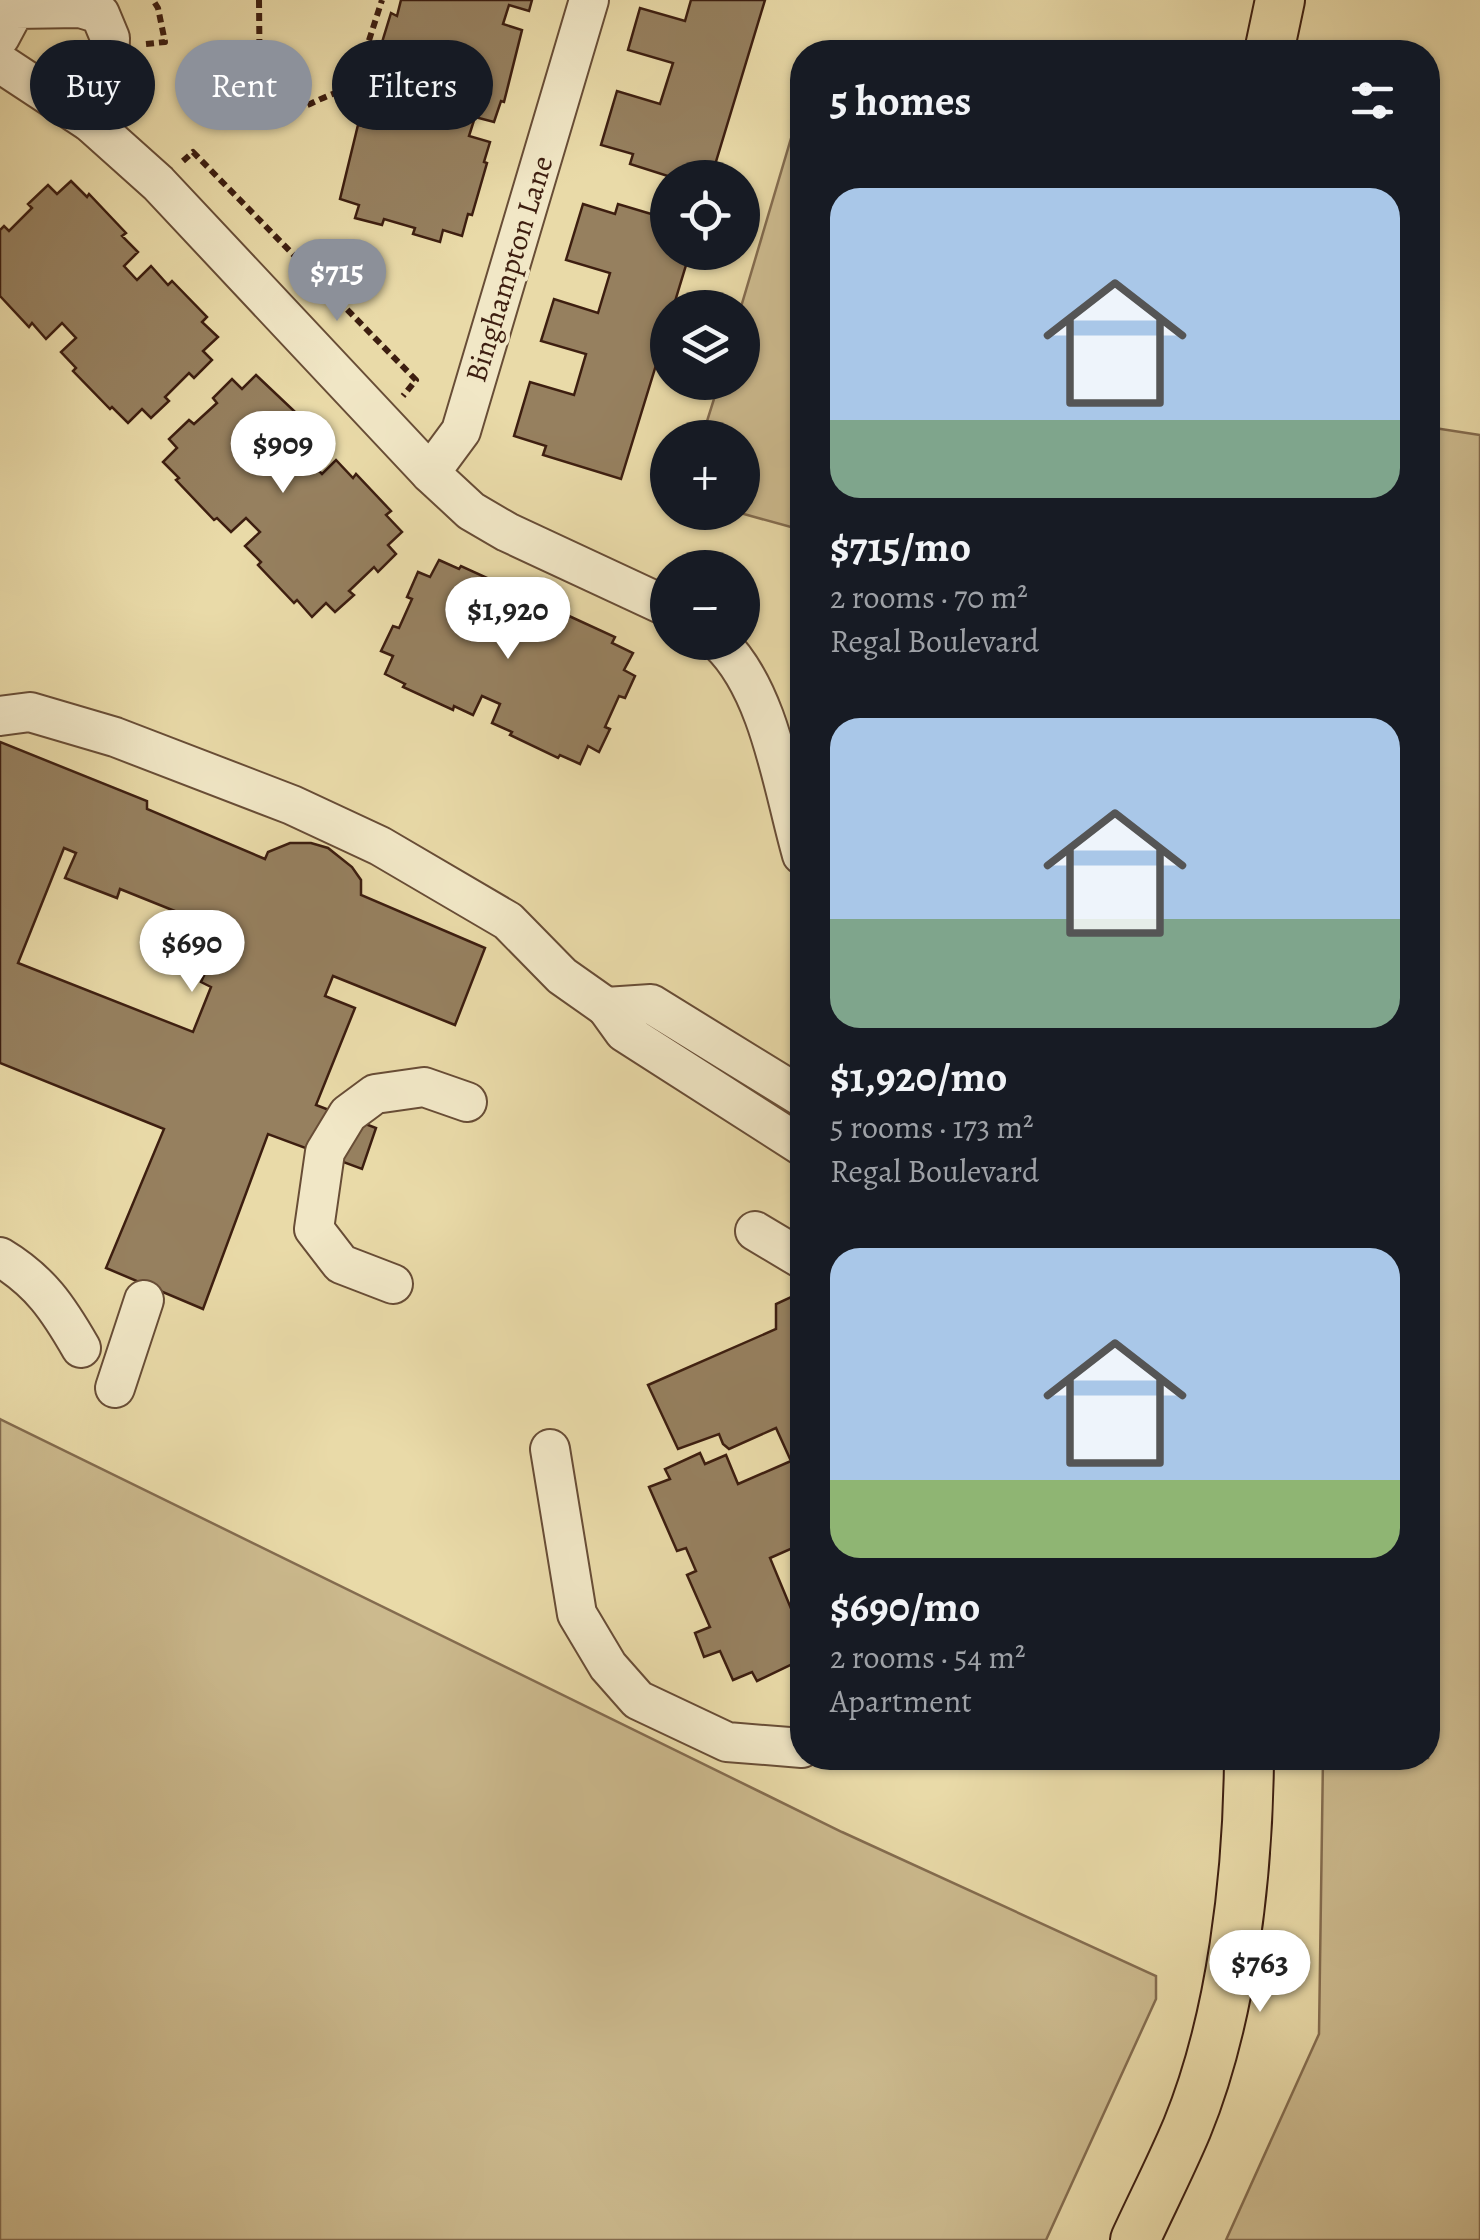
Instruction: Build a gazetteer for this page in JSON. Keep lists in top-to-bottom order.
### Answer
{
  "streets": {
    "street": ["Binghampton Lane"]
  },
  "page": {
    "chip": ["Buy", "Rent", "Filters"],
    "heading": "5 homes",
    "map_buttons": ["+", "−"],
    "list": [
      {
        "name": "$715/mo",
        "note": "2 rooms · 70 m² · Regal Boulevard"
      },
      {
        "name": "$1,920/mo",
        "note": "5 rooms · 173 m² · Regal Boulevard"
      },
      {
        "name": "$690/mo",
        "note": "2 rooms · 54 m² · Apartment"
      }
    ],
    "price": [
      "$715",
      "$909",
      "$1,920",
      "$690",
      "$763"
    ]
  }
}
